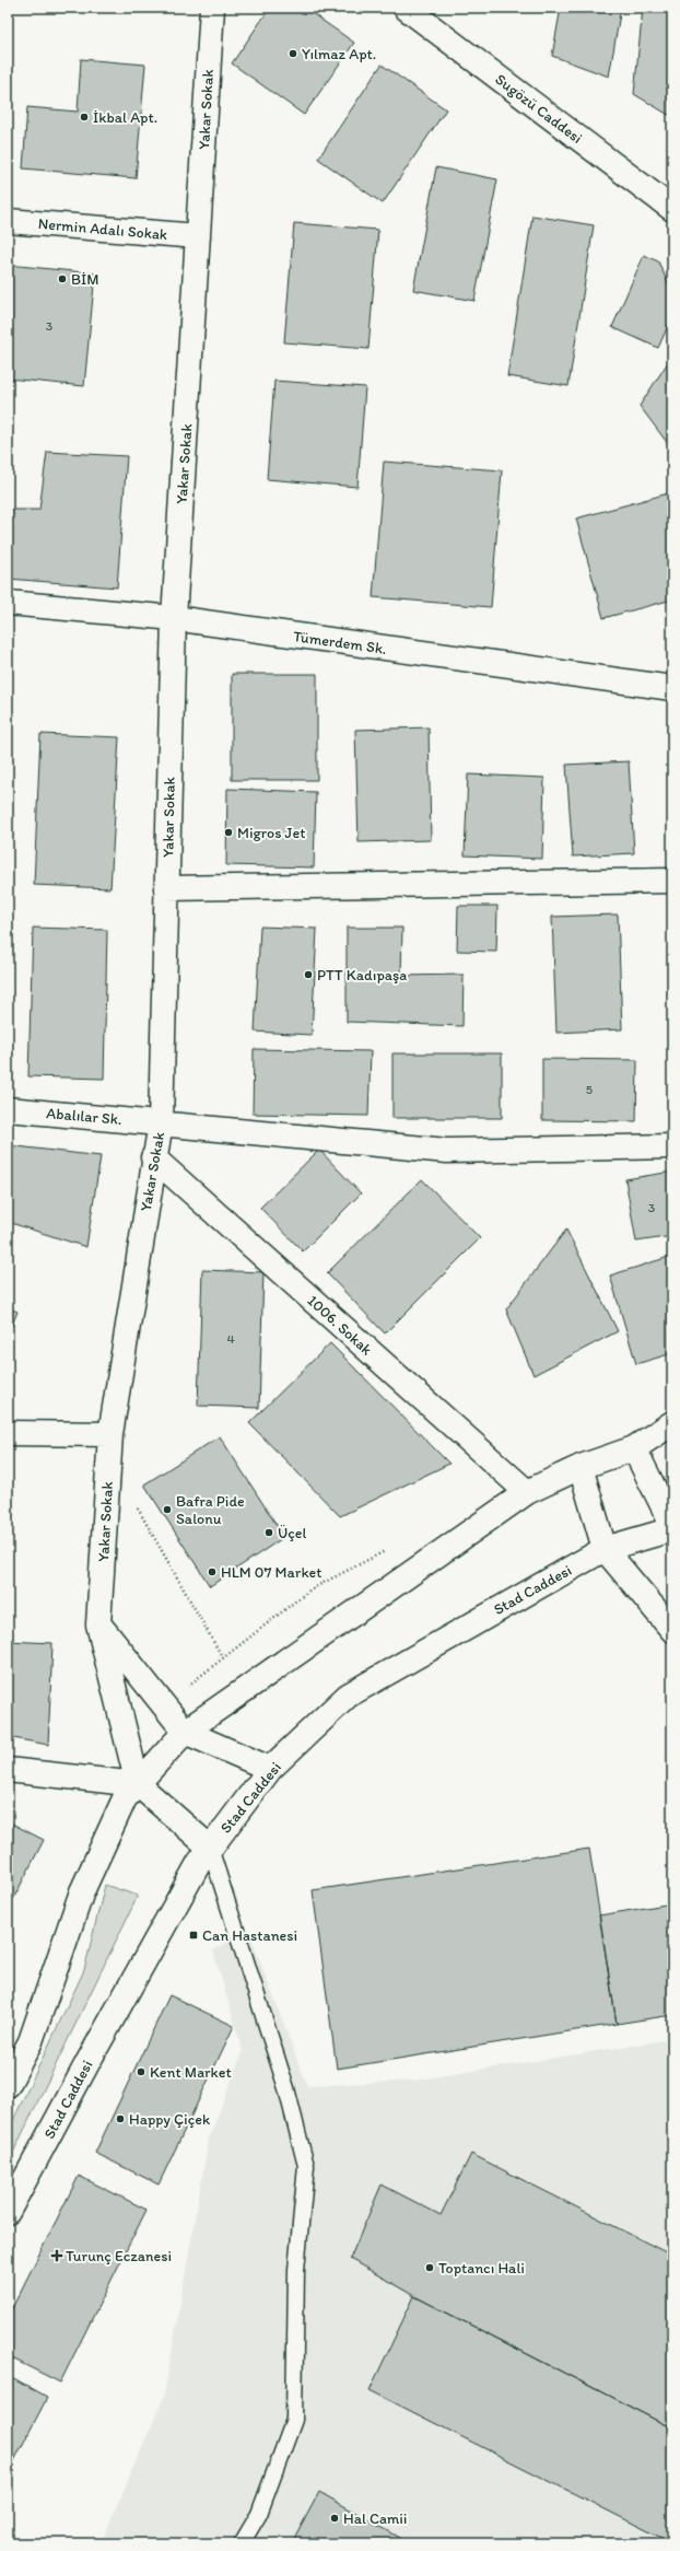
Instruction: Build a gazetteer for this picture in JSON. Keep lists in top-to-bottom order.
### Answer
{
  "streets": {
    "street": [
      "Sugözü Caddesi",
      "Yakar Sokak",
      "Nermin Adalı Sokak",
      "Tümerdem Sk.",
      "Abalılar Sk.",
      "1006. Sokak",
      "Stad Caddesi"
    ]
  },
  "crossings": [
    ["Yakar Sokak", "Nermin Adalı Sokak"],
    ["Yakar Sokak", "Tümerdem Sk."],
    ["Yakar Sokak", "Abalılar Sk."],
    ["Yakar Sokak", "1006. Sokak"]
  ],
  "places": {
    "other": [
      "Yılmaz Apt.",
      "İkbal Apt.",
      "BİM",
      "Migros Jet",
      "PTT Kadıpaşa",
      "Bafra Pide Salonu",
      "Üçel",
      "HLM 07 Market",
      "Kent Market",
      "Happy Çiçek",
      "Toptancı Hali",
      "Hal Camii"
    ],
    "transit": ["Can Hastanesi"],
    "health": ["Turunç Eczanesi"]
  },
  "house_numbers": [
    "3",
    "5",
    "3",
    "4"
  ]
}
